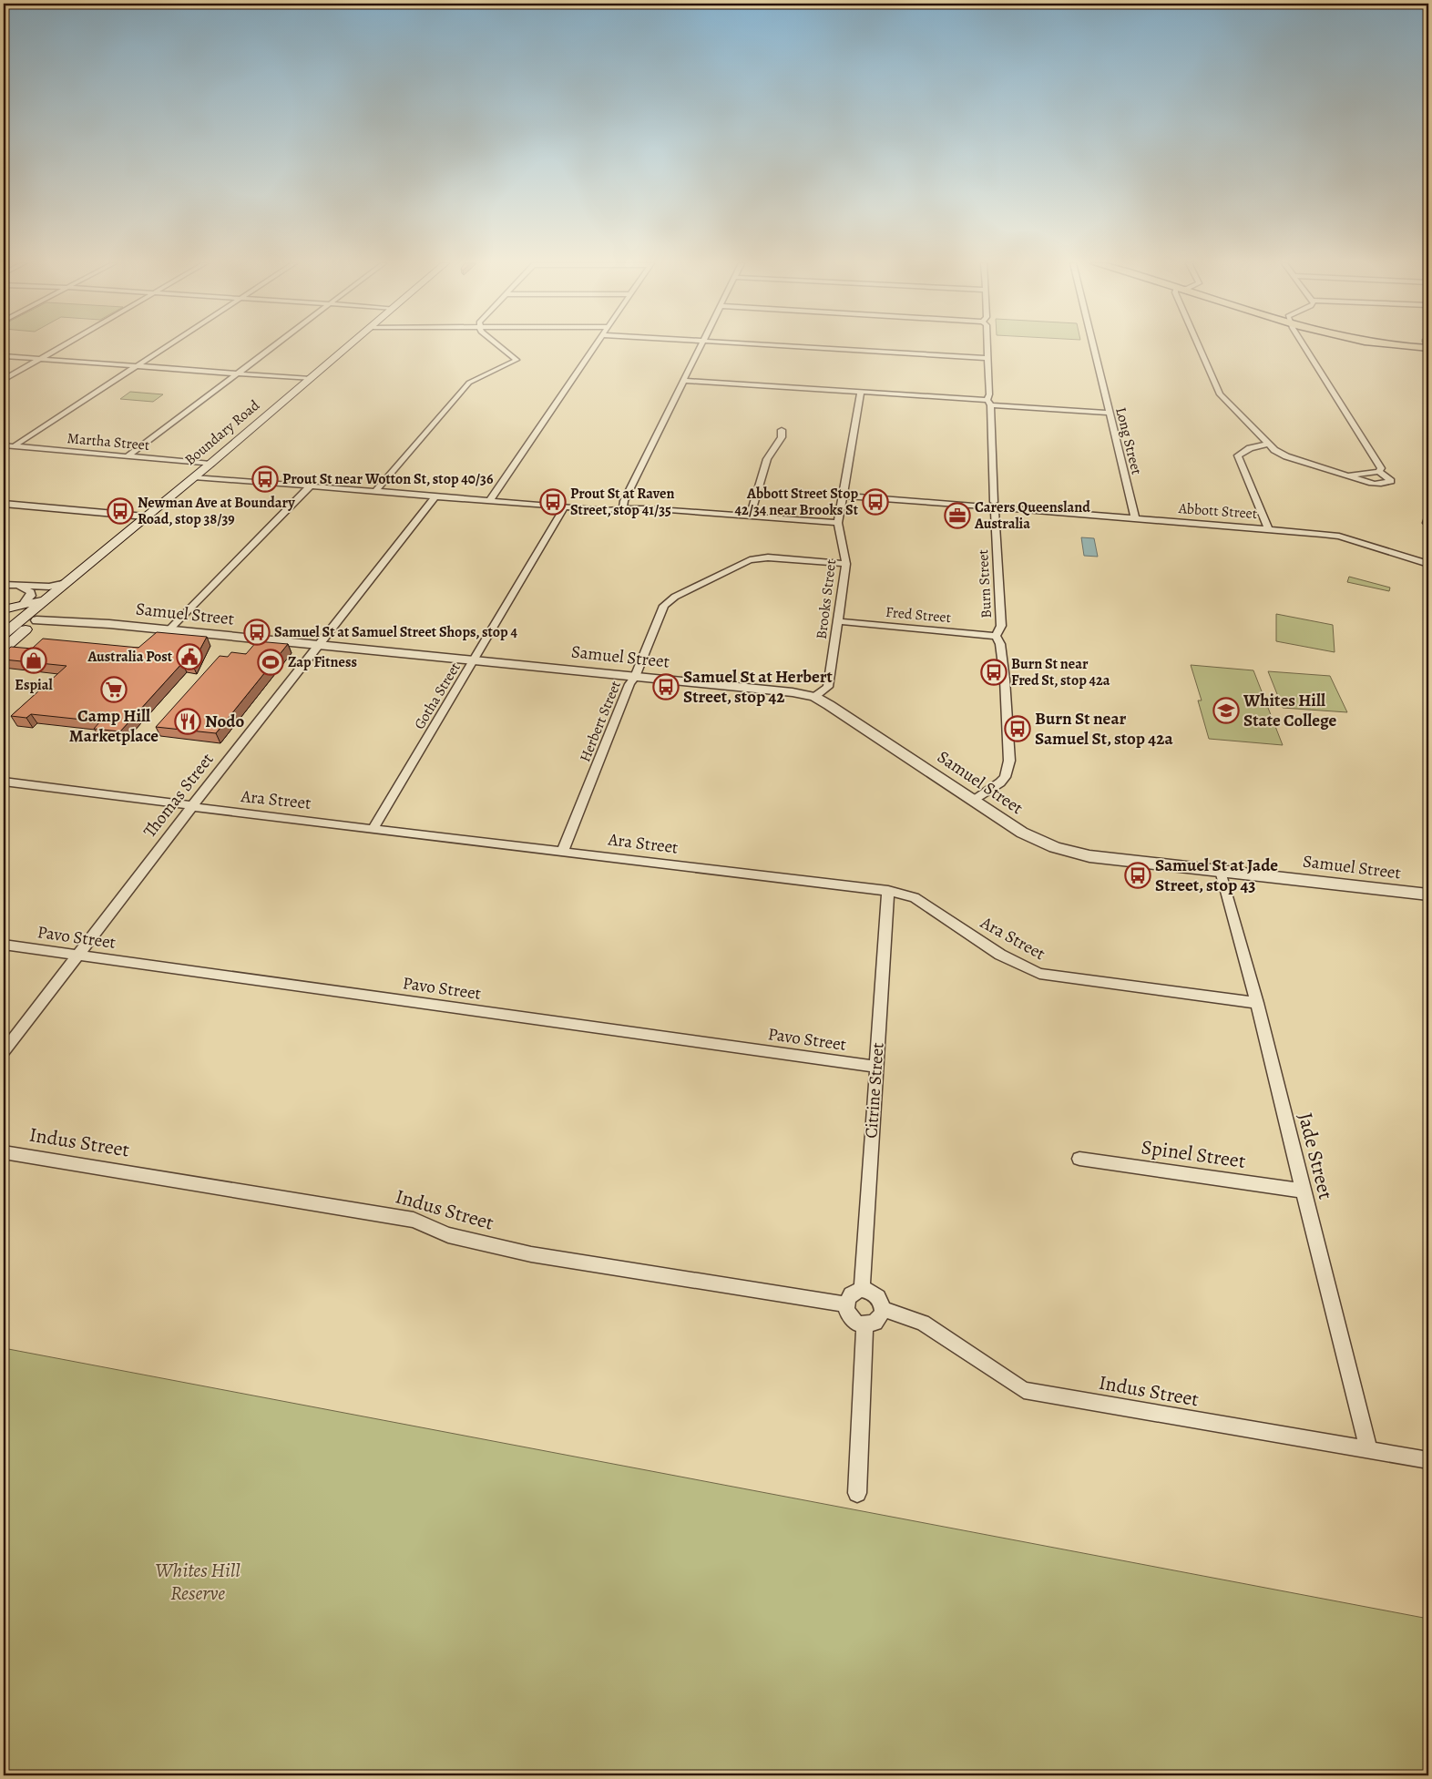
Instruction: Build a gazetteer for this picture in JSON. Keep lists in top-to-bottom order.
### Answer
{
  "streets": {
    "main road": ["Boundary Road"],
    "street": [
      "Long Street",
      "Martha Street",
      "Abbott Street",
      "Burn Street",
      "Brooks Street",
      "Samuel Street",
      "Fred Street",
      "Gotha Street",
      "Herbert Street",
      "Thomas Street",
      "Ara Street",
      "Pavo Street",
      "Citrine Street",
      "Indus Street",
      "Spinel Street",
      "Jade Street"
    ]
  },
  "crossings": [
    ["Boundary Road", "Martha Street"],
    ["Boundary Road", "Samuel Street"],
    ["Long Street", "Abbott Street"],
    ["Abbott Street", "Burn Street"],
    ["Burn Street", "Samuel Street"],
    ["Burn Street", "Fred Street"],
    ["Brooks Street", "Samuel Street"],
    ["Brooks Street", "Fred Street"],
    ["Brooks Street", "Herbert Street"],
    ["Samuel Street", "Gotha Street"],
    ["Samuel Street", "Herbert Street"],
    ["Samuel Street", "Thomas Street"],
    ["Samuel Street", "Jade Street"],
    ["Gotha Street", "Ara Street"],
    ["Herbert Street", "Ara Street"],
    ["Thomas Street", "Ara Street"],
    ["Thomas Street", "Pavo Street"],
    ["Ara Street", "Citrine Street"],
    ["Ara Street", "Jade Street"],
    ["Pavo Street", "Citrine Street"],
    ["Citrine Street", "Indus Street"],
    ["Indus Street", "Jade Street"],
    ["Spinel Street", "Jade Street"]
  ],
  "parks": ["Whites Hill Reserve"],
  "places": {
    "bus stop": [
      "Prout St near Wotton St, stop 40/36",
      "Prout St at Raven Street, stop 41/35",
      "Abbott Street Stop 42/34 near Brooks St",
      "Newman Ave at Boundary Road, stop 38/39",
      "Samuel St at Samuel Street Shops, stop 4",
      "Burn St near Fred St, stop 42a",
      "Samuel St at Herbert Street, stop 42",
      "Burn St near Samuel St, stop 42a",
      "Samuel St at Jade Street, stop 43"
    ],
    "office": ["Carers Queensland Australia"],
    "public building": ["Australia Post"],
    "shop": ["Espial"],
    "sports": ["Zap Fitness"],
    "supermarket": ["Camp Hill Marketplace"],
    "school or university": ["Whites Hill State College"],
    "restaurant": ["Nodo"]
  }
}
